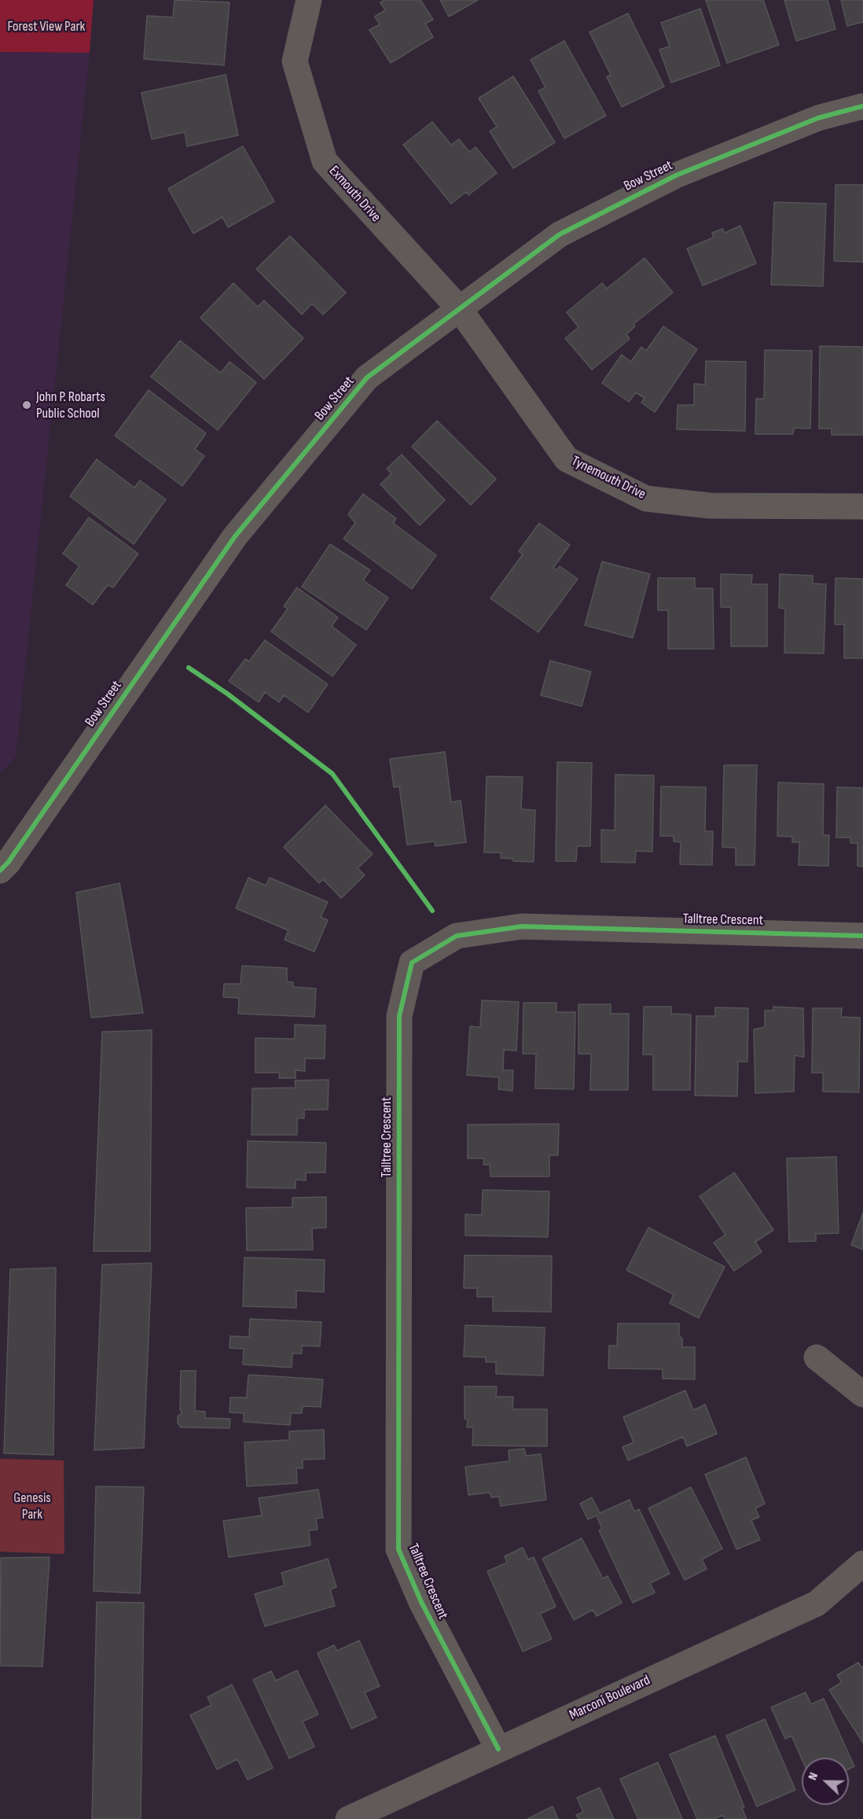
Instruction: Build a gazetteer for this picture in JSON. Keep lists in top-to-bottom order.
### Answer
{
  "streets": {
    "street": [
      "Bow Street",
      "Exmouth Drive",
      "Tynemouth Drive",
      "Talltree Crescent",
      "Marconi Boulevard"
    ]
  },
  "crossings": [
    ["Bow Street", "Exmouth Drive"],
    ["Bow Street", "Tynemouth Drive"],
    ["Exmouth Drive", "Tynemouth Drive"],
    ["Talltree Crescent", "Marconi Boulevard"]
  ],
  "parks": ["Forest View Park", "Genesis Park"],
  "places": ["John P. Robarts Public School"],
  "north": "left"
}
